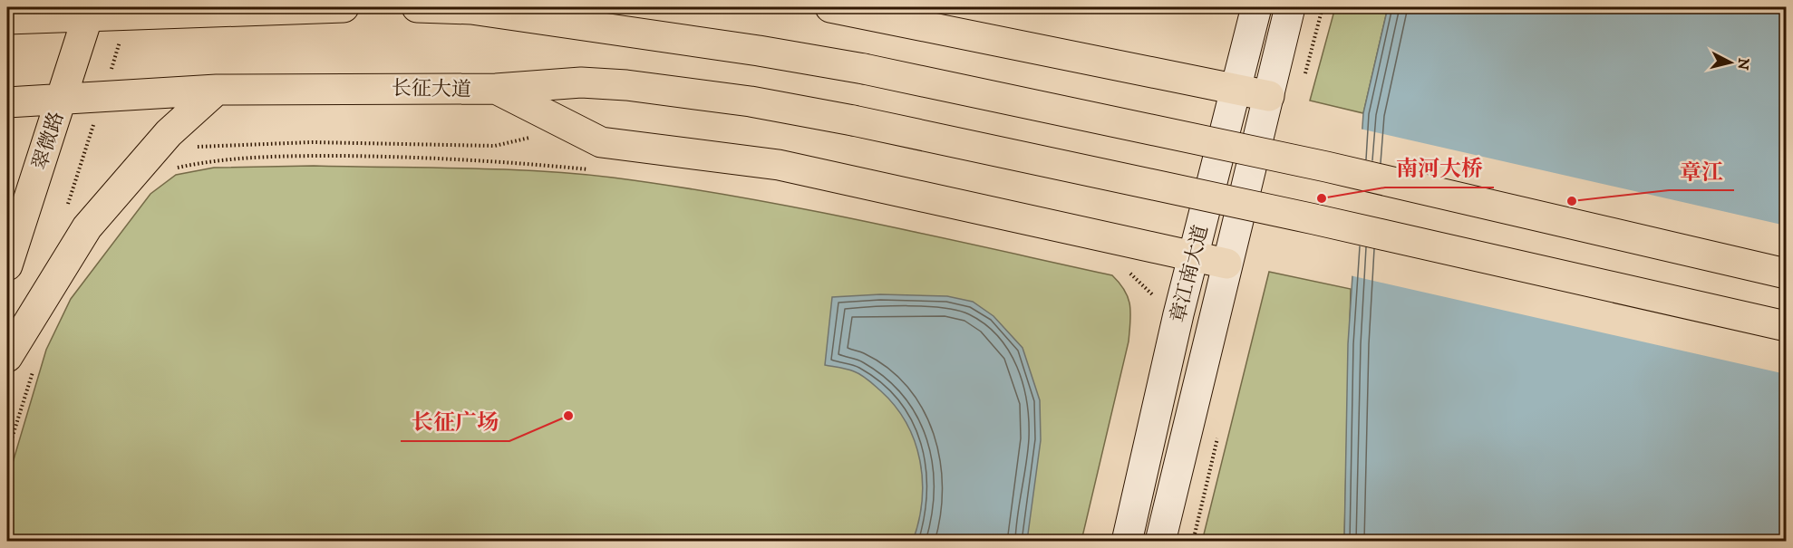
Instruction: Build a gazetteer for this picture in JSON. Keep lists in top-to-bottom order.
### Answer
{
  "streets": {
    "main road": ["长征大道", "翠微路", "章江南大道"]
  },
  "crossings": [
    ["长征大道", "翠微路"]
  ],
  "places": ["南河大桥", "章江", "长征广场"],
  "north": "right"
}
